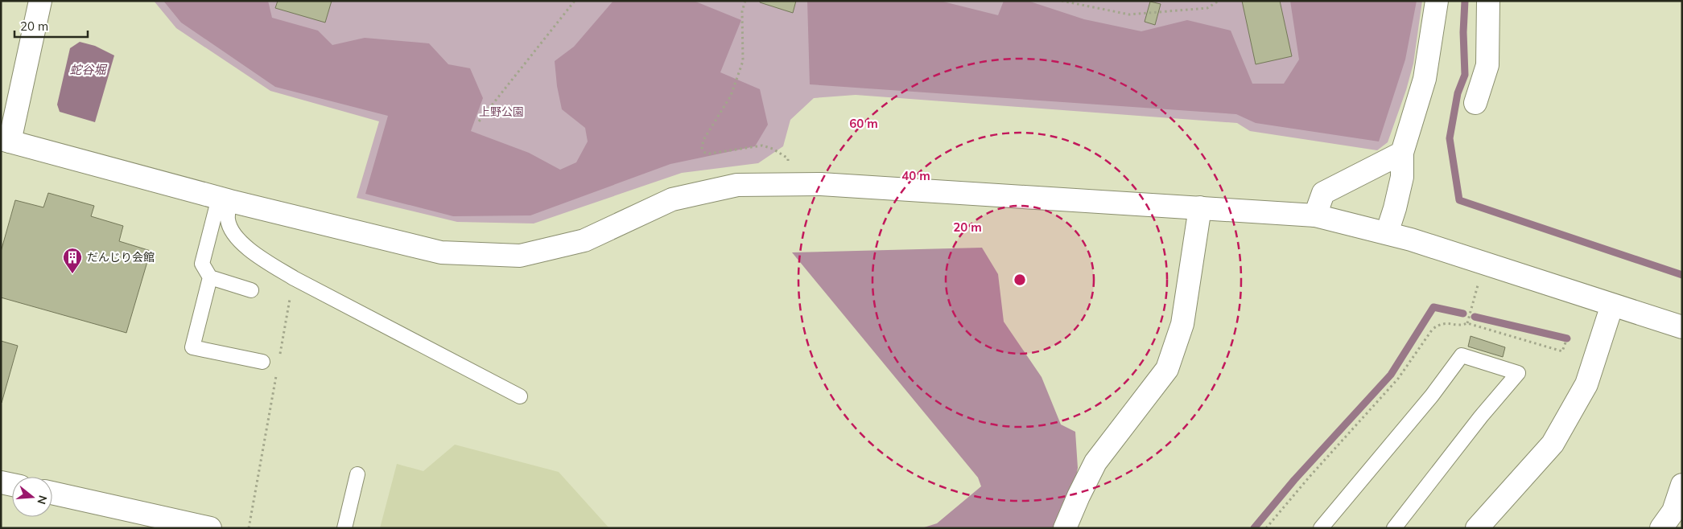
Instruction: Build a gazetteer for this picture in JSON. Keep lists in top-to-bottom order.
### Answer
{
  "water": ["蛇谷堀"],
  "parks": ["上野公園"],
  "places": {
    "building": ["だんじり会館"]
  },
  "scale_bar": "20 m",
  "north": "right",
  "rings": ["60 m", "40 m", "20 m"]
}
